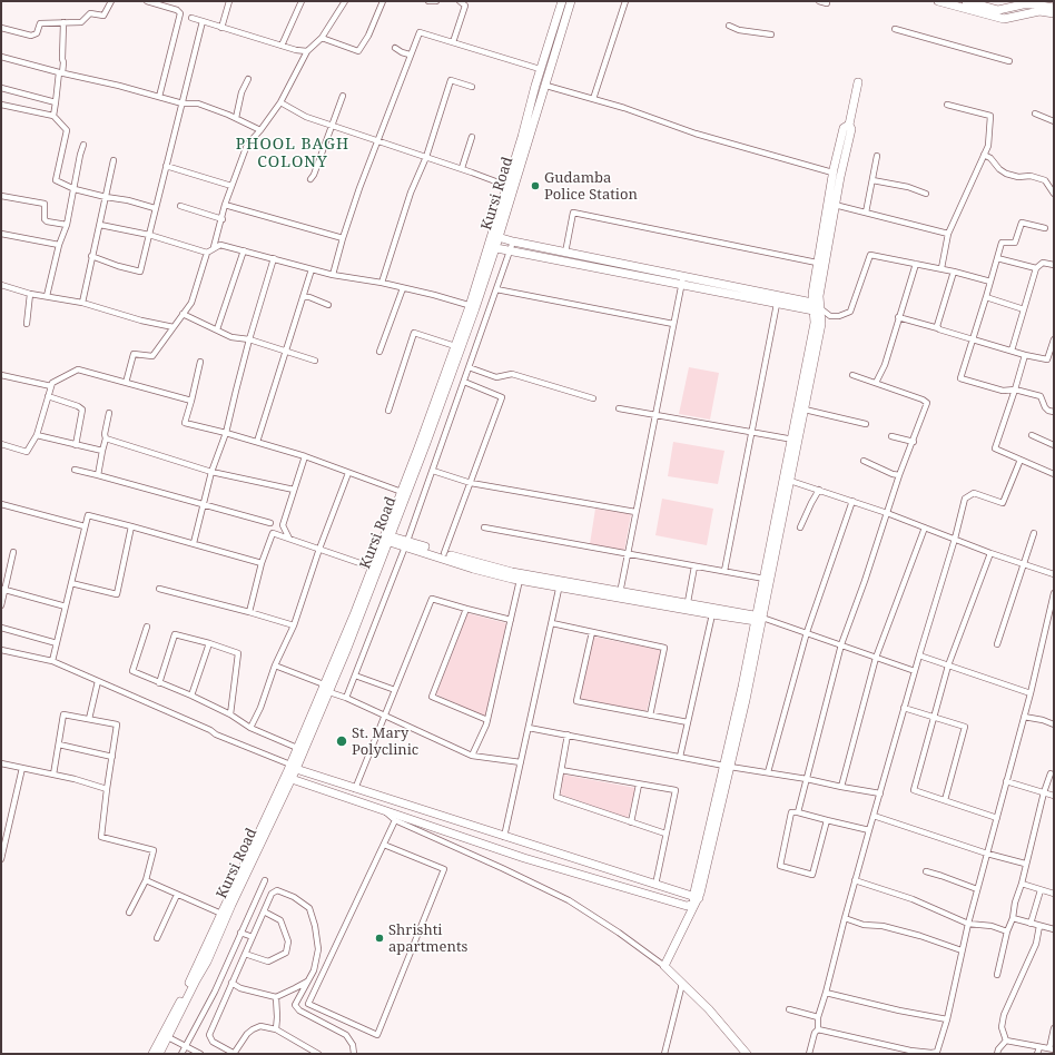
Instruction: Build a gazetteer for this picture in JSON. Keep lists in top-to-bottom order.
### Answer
{
  "streets": {
    "street": ["Kursi Road"]
  },
  "districts": ["PHOOL BAGH COLONY"],
  "places": ["Gudamba Police Station", "St. Mary Polyclinic", "Shrishti apartments"]
}
